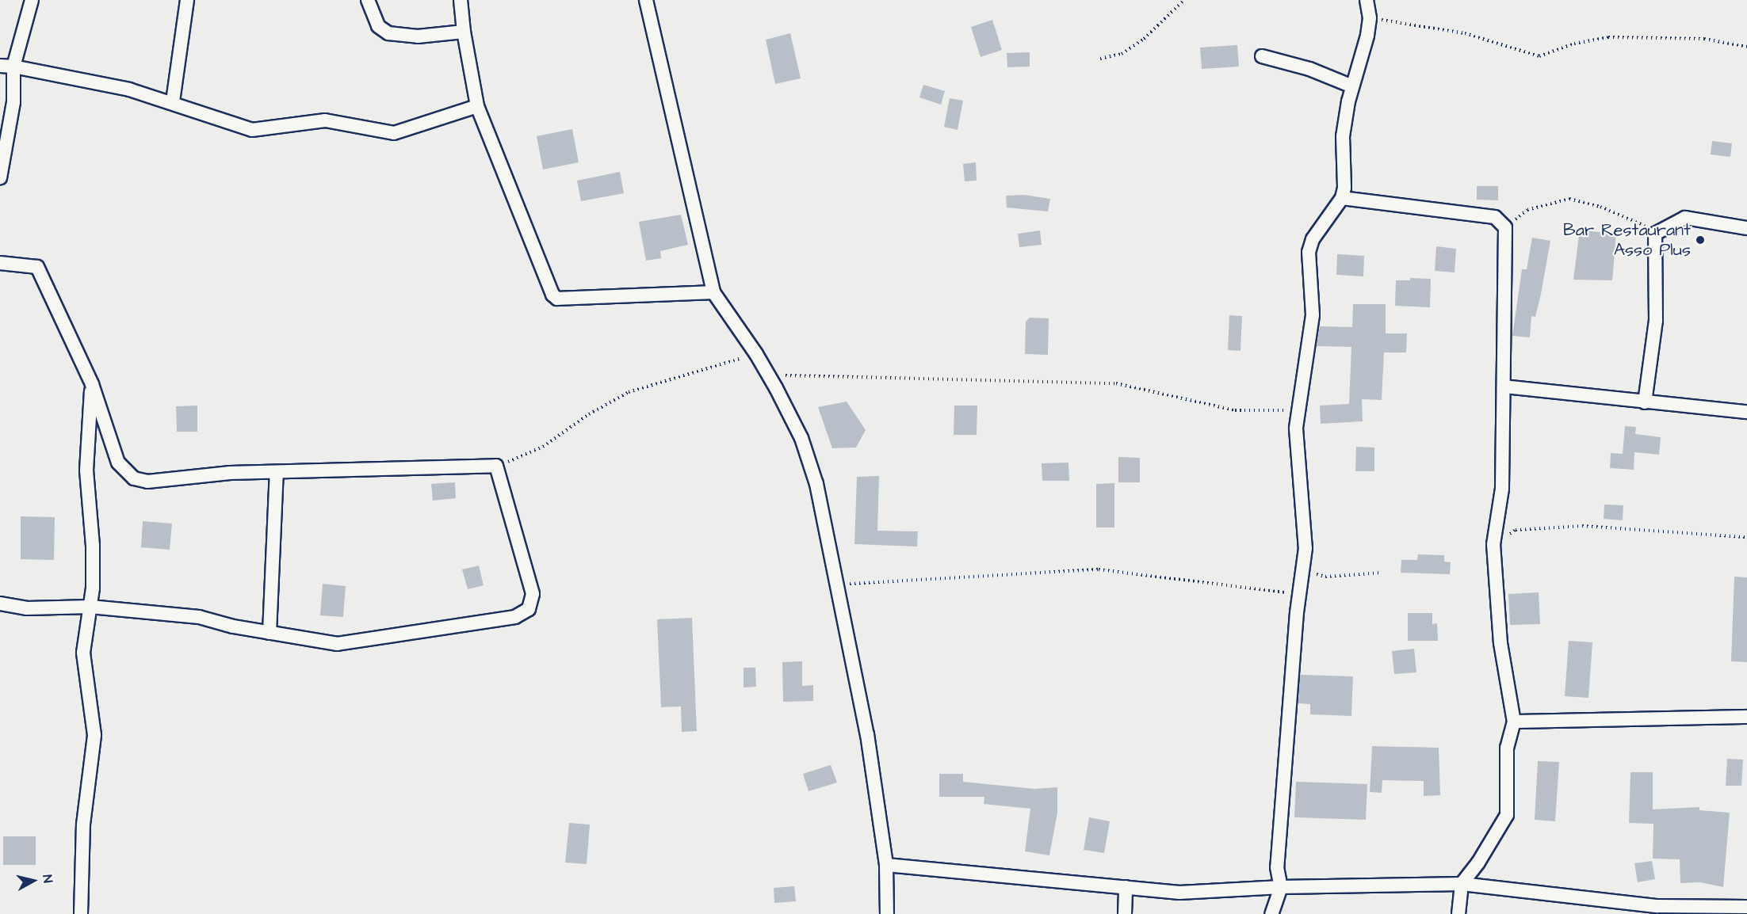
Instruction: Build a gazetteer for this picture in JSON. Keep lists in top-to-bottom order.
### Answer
{
  "places": ["Bar Restaurant Asso Plus"],
  "north": "right"
}
